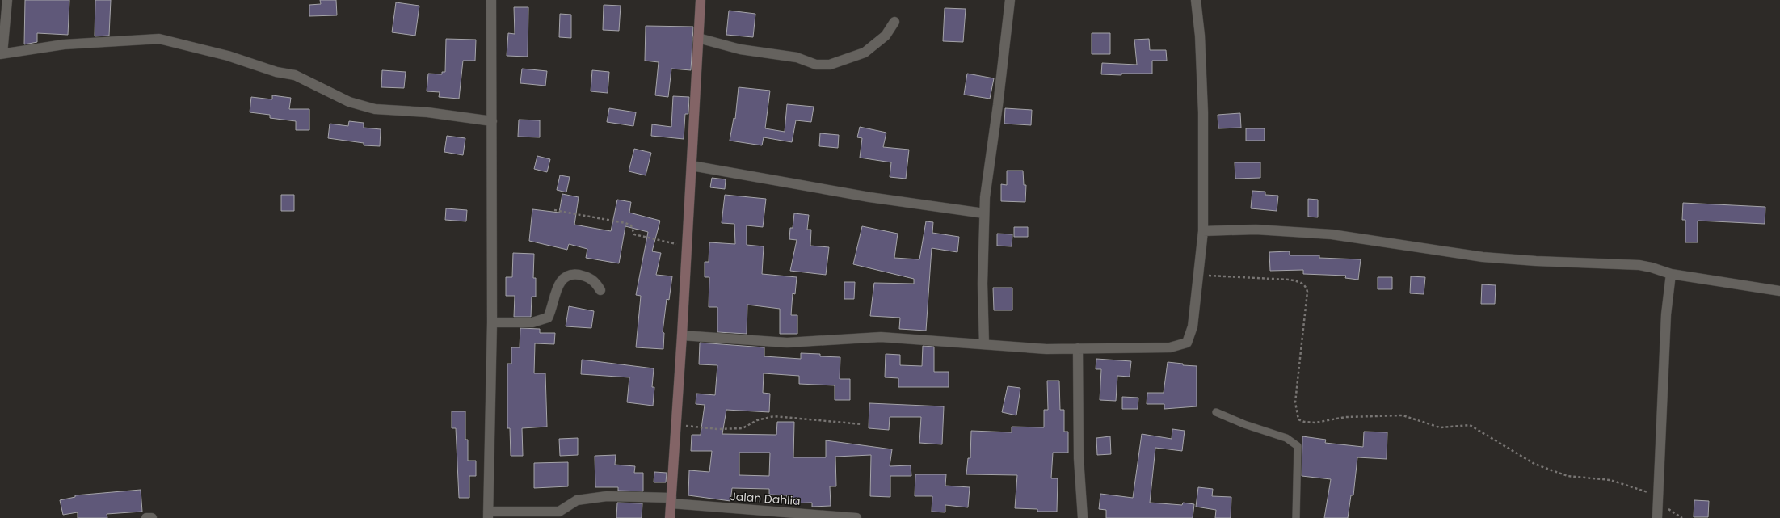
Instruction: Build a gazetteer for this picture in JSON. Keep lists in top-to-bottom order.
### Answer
{
  "streets": {
    "street": ["Jalan Dahlia"]
  }
}
